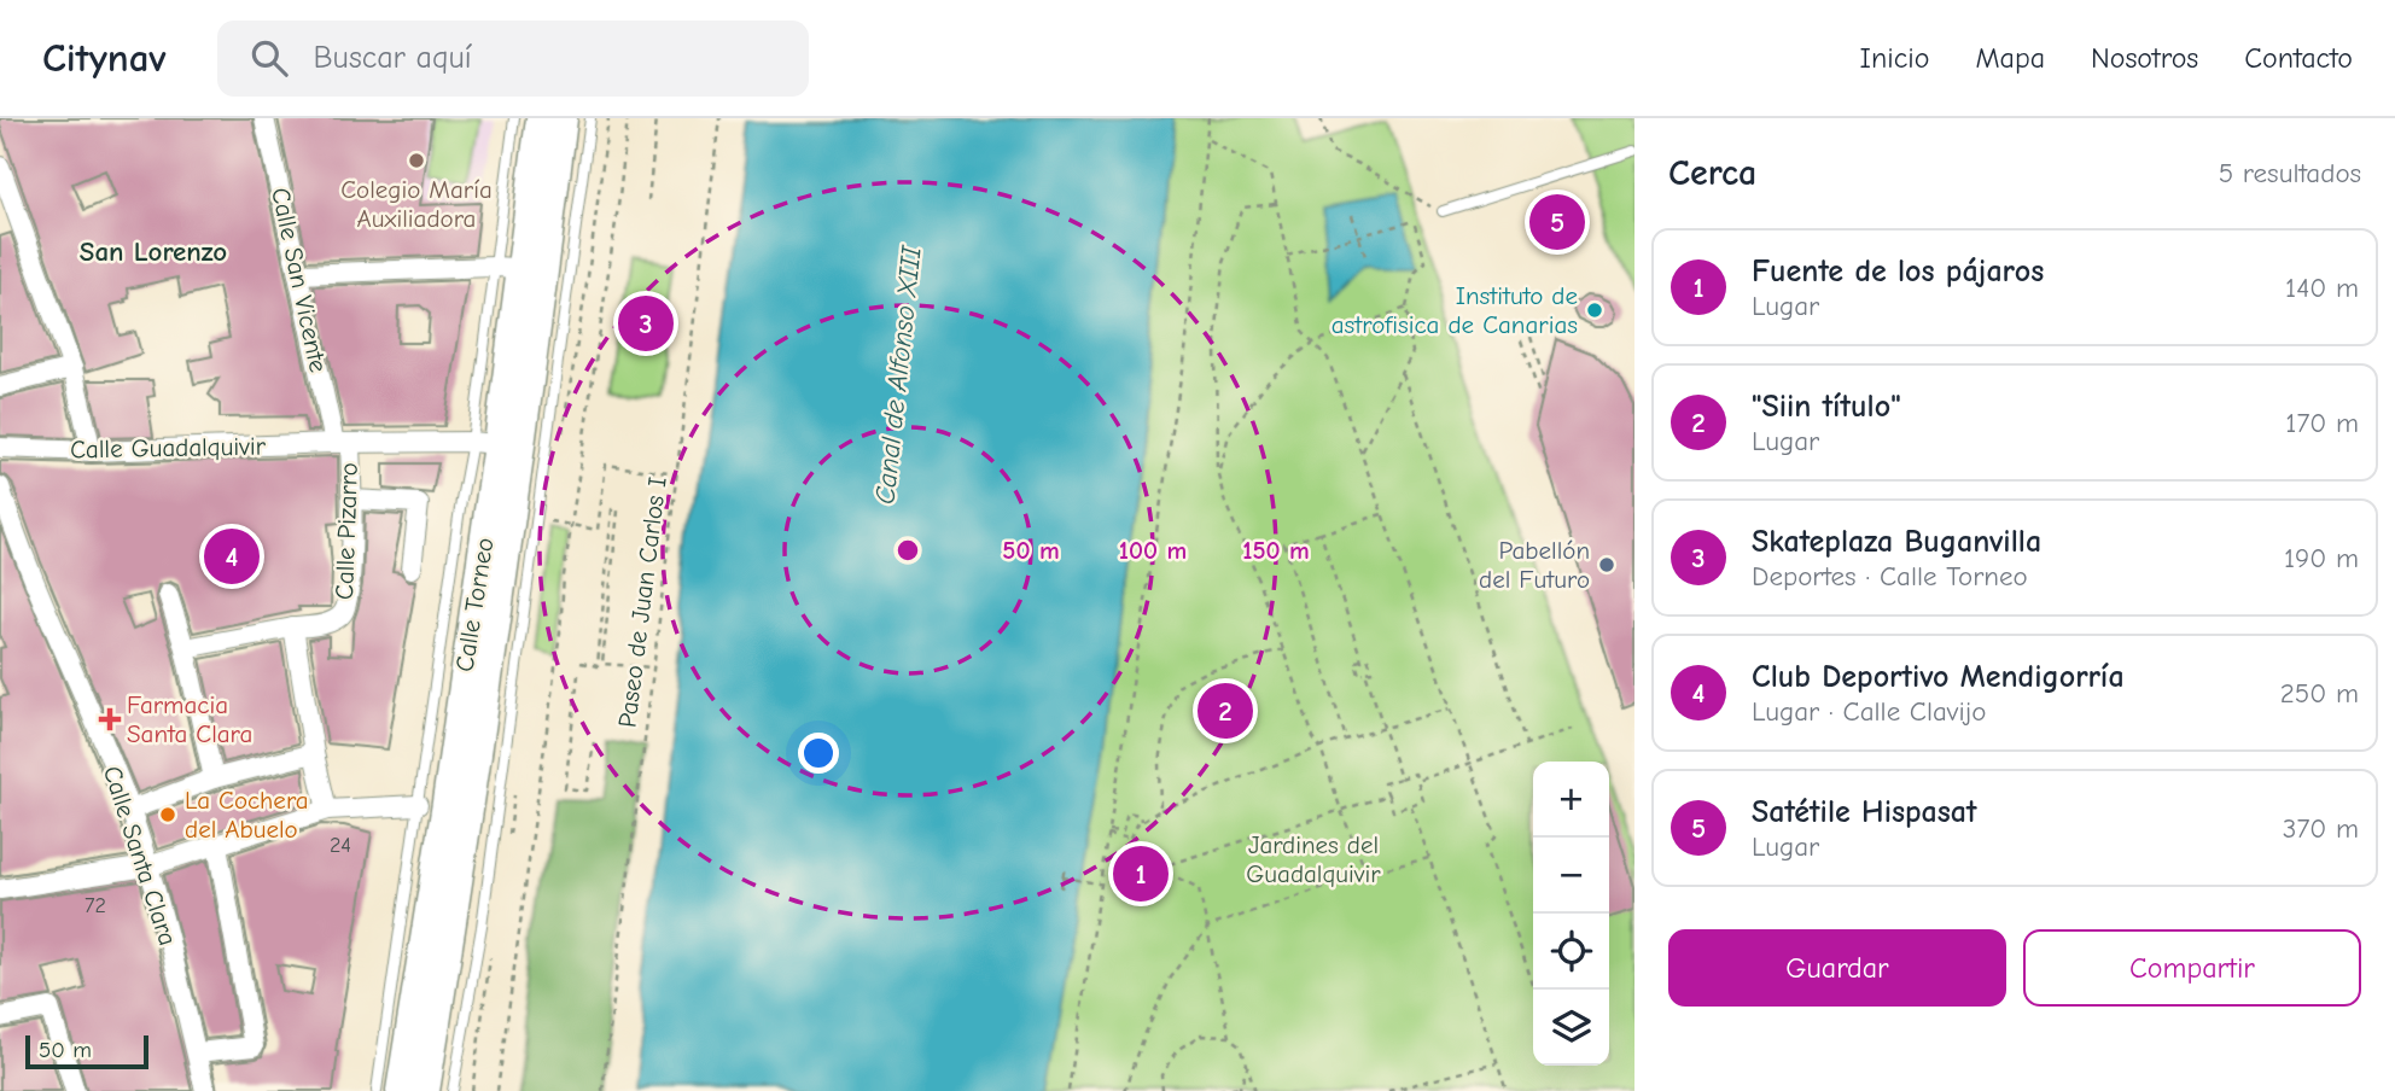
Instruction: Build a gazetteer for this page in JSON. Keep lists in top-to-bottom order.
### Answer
{
  "streets": {
    "main road": ["Calle Torneo"],
    "street": [
      "Calle San Vicente",
      "Calle Guadalquivir",
      "Calle Pizarro",
      "Calle Santa Clara"
    ],
    "path": ["Paseo de Juan Carlos I"]
  },
  "crossings": [
    ["Calle San Vicente", "Calle Guadalquivir"],
    ["Calle San Vicente", "Calle Pizarro"],
    ["Calle Guadalquivir", "Calle Pizarro"],
    ["Calle Guadalquivir", "Calle Torneo"]
  ],
  "districts": ["San Lorenzo"],
  "water": ["Canal de Alfonso XIII"],
  "parks": ["Jardines del Guadalquivir"],
  "places": {
    "other": [
      "Colegio María Auxiliadora",
      "Instituto de astrofisica de Canarias",
      "Pabellón del Futuro",
      "La Cochera del Abuelo"
    ],
    "health": ["Farmacia Santa Clara"]
  },
  "house_numbers": ["24", "72"],
  "scale_bar": "50 m",
  "page": {
    "header": "Citynav",
    "search": "Buscar aquí",
    "nav": [
      "Inicio",
      "Mapa",
      "Nosotros",
      "Contacto"
    ],
    "heading": ["Cerca", "5 resultados"],
    "pins": [
      "5",
      "3",
      "4",
      "2",
      "1"
    ],
    "list": [
      {
        "mark": "1",
        "name": "Fuente de los pájaros",
        "note": "Lugar",
        "value": "140 m"
      },
      {
        "mark": "2",
        "name": "\"Siin título\"",
        "note": "Lugar",
        "value": "170 m"
      },
      {
        "mark": "3",
        "name": "Skateplaza Buganvilla",
        "note": "Deportes · Calle Torneo",
        "value": "190 m"
      },
      {
        "mark": "4",
        "name": "Club Deportivo Mendigorría",
        "note": "Lugar · Calle Clavijo",
        "value": "250 m"
      },
      {
        "mark": "5",
        "name": "Satétile Hispasat",
        "note": "Lugar",
        "value": "370 m"
      }
    ],
    "map_buttons": ["+", "−"],
    "buttons": ["Guardar", "Compartir"],
    "scale": "50 m"
  },
  "rings": ["50 m", "100 m", "150 m"]
}
